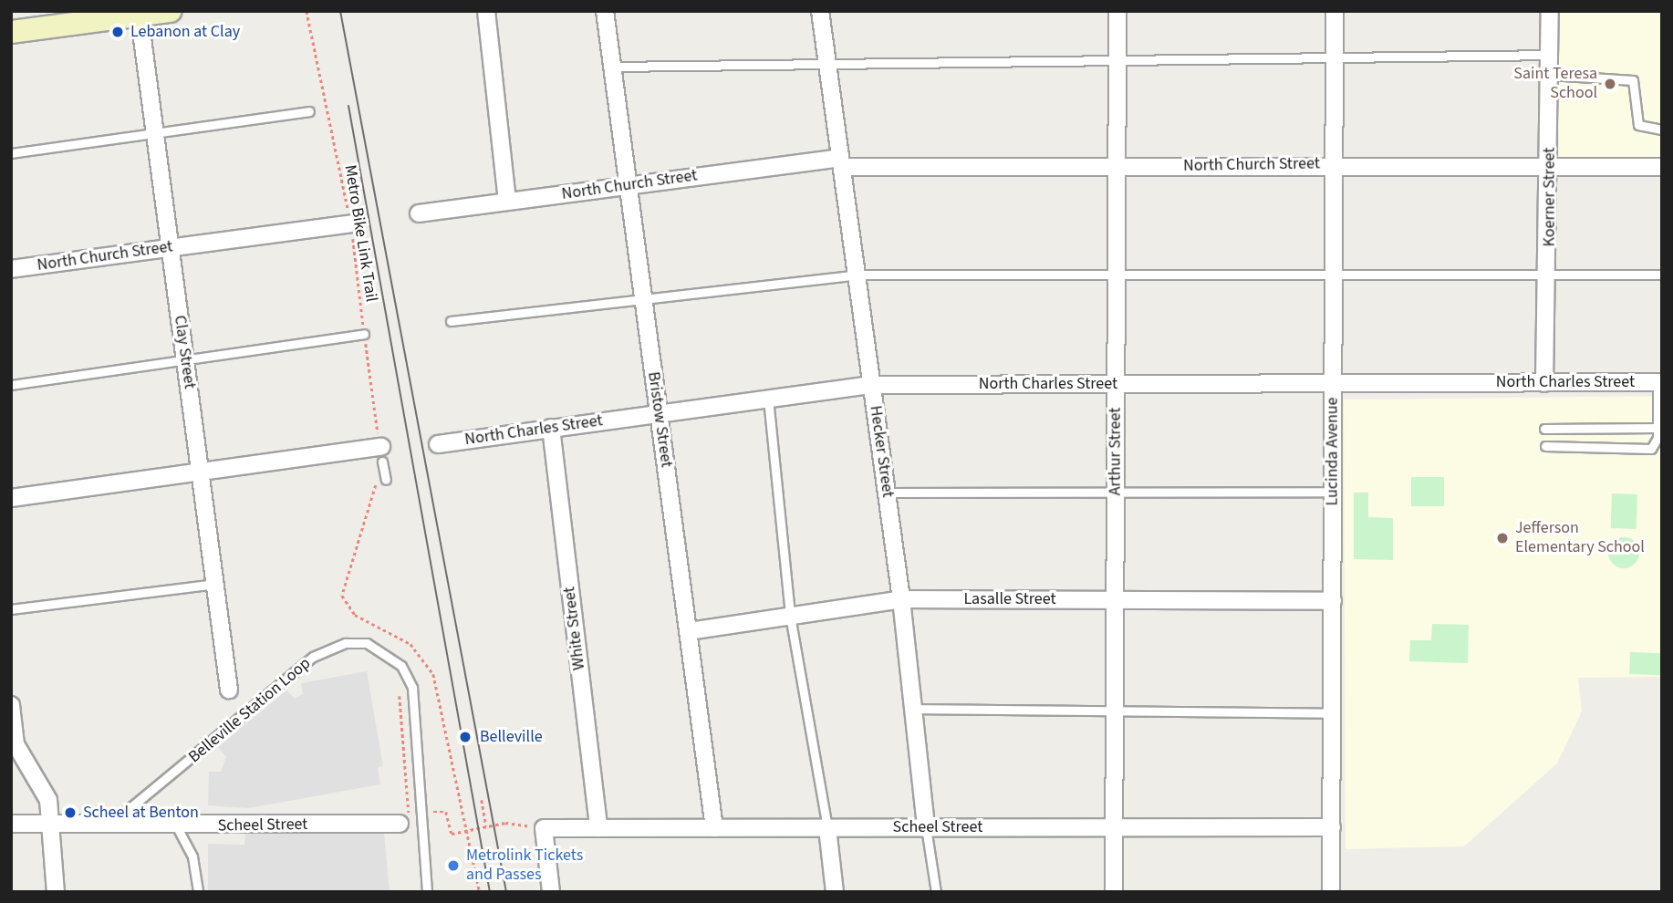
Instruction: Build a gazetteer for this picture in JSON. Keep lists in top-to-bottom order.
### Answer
{
  "streets": {
    "street": [
      "North Church Street",
      "Koerner Street",
      "Clay Street",
      "North Charles Street",
      "Bristow Street",
      "Hecker Street",
      "Arthur Street",
      "Lucinda Avenue",
      "Lasalle Street",
      "White Street",
      "Scheel Street"
    ],
    "lane": ["Belleville Station Loop"],
    "path": ["Metro Bike Link Trail"]
  },
  "crossings": [
    ["North Church Street", "Koerner Street"],
    ["North Church Street", "Metro Bike Link Trail"],
    ["North Church Street", "Clay Street"],
    ["North Church Street", "Bristow Street"],
    ["North Church Street", "Hecker Street"],
    ["North Church Street", "Arthur Street"],
    ["North Church Street", "Lucinda Avenue"],
    ["Koerner Street", "North Charles Street"],
    ["North Charles Street", "Bristow Street"],
    ["North Charles Street", "Hecker Street"],
    ["North Charles Street", "Arthur Street"],
    ["North Charles Street", "Lucinda Avenue"],
    ["North Charles Street", "White Street"],
    ["Bristow Street", "Lasalle Street"],
    ["Bristow Street", "Scheel Street"],
    ["Hecker Street", "Lasalle Street"],
    ["Hecker Street", "Scheel Street"],
    ["Arthur Street", "Lasalle Street"],
    ["Arthur Street", "Scheel Street"],
    ["Lucinda Avenue", "Lasalle Street"],
    ["Lucinda Avenue", "Scheel Street"],
    ["White Street", "Scheel Street"],
    ["Belleville Station Loop", "Scheel Street"]
  ],
  "places": [
    "Lebanon at Clay",
    "Saint Teresa School",
    "Jefferson Elementary School",
    "Belleville",
    "Scheel at Benton",
    "Metrolink Tickets and Passes"
  ]
}
